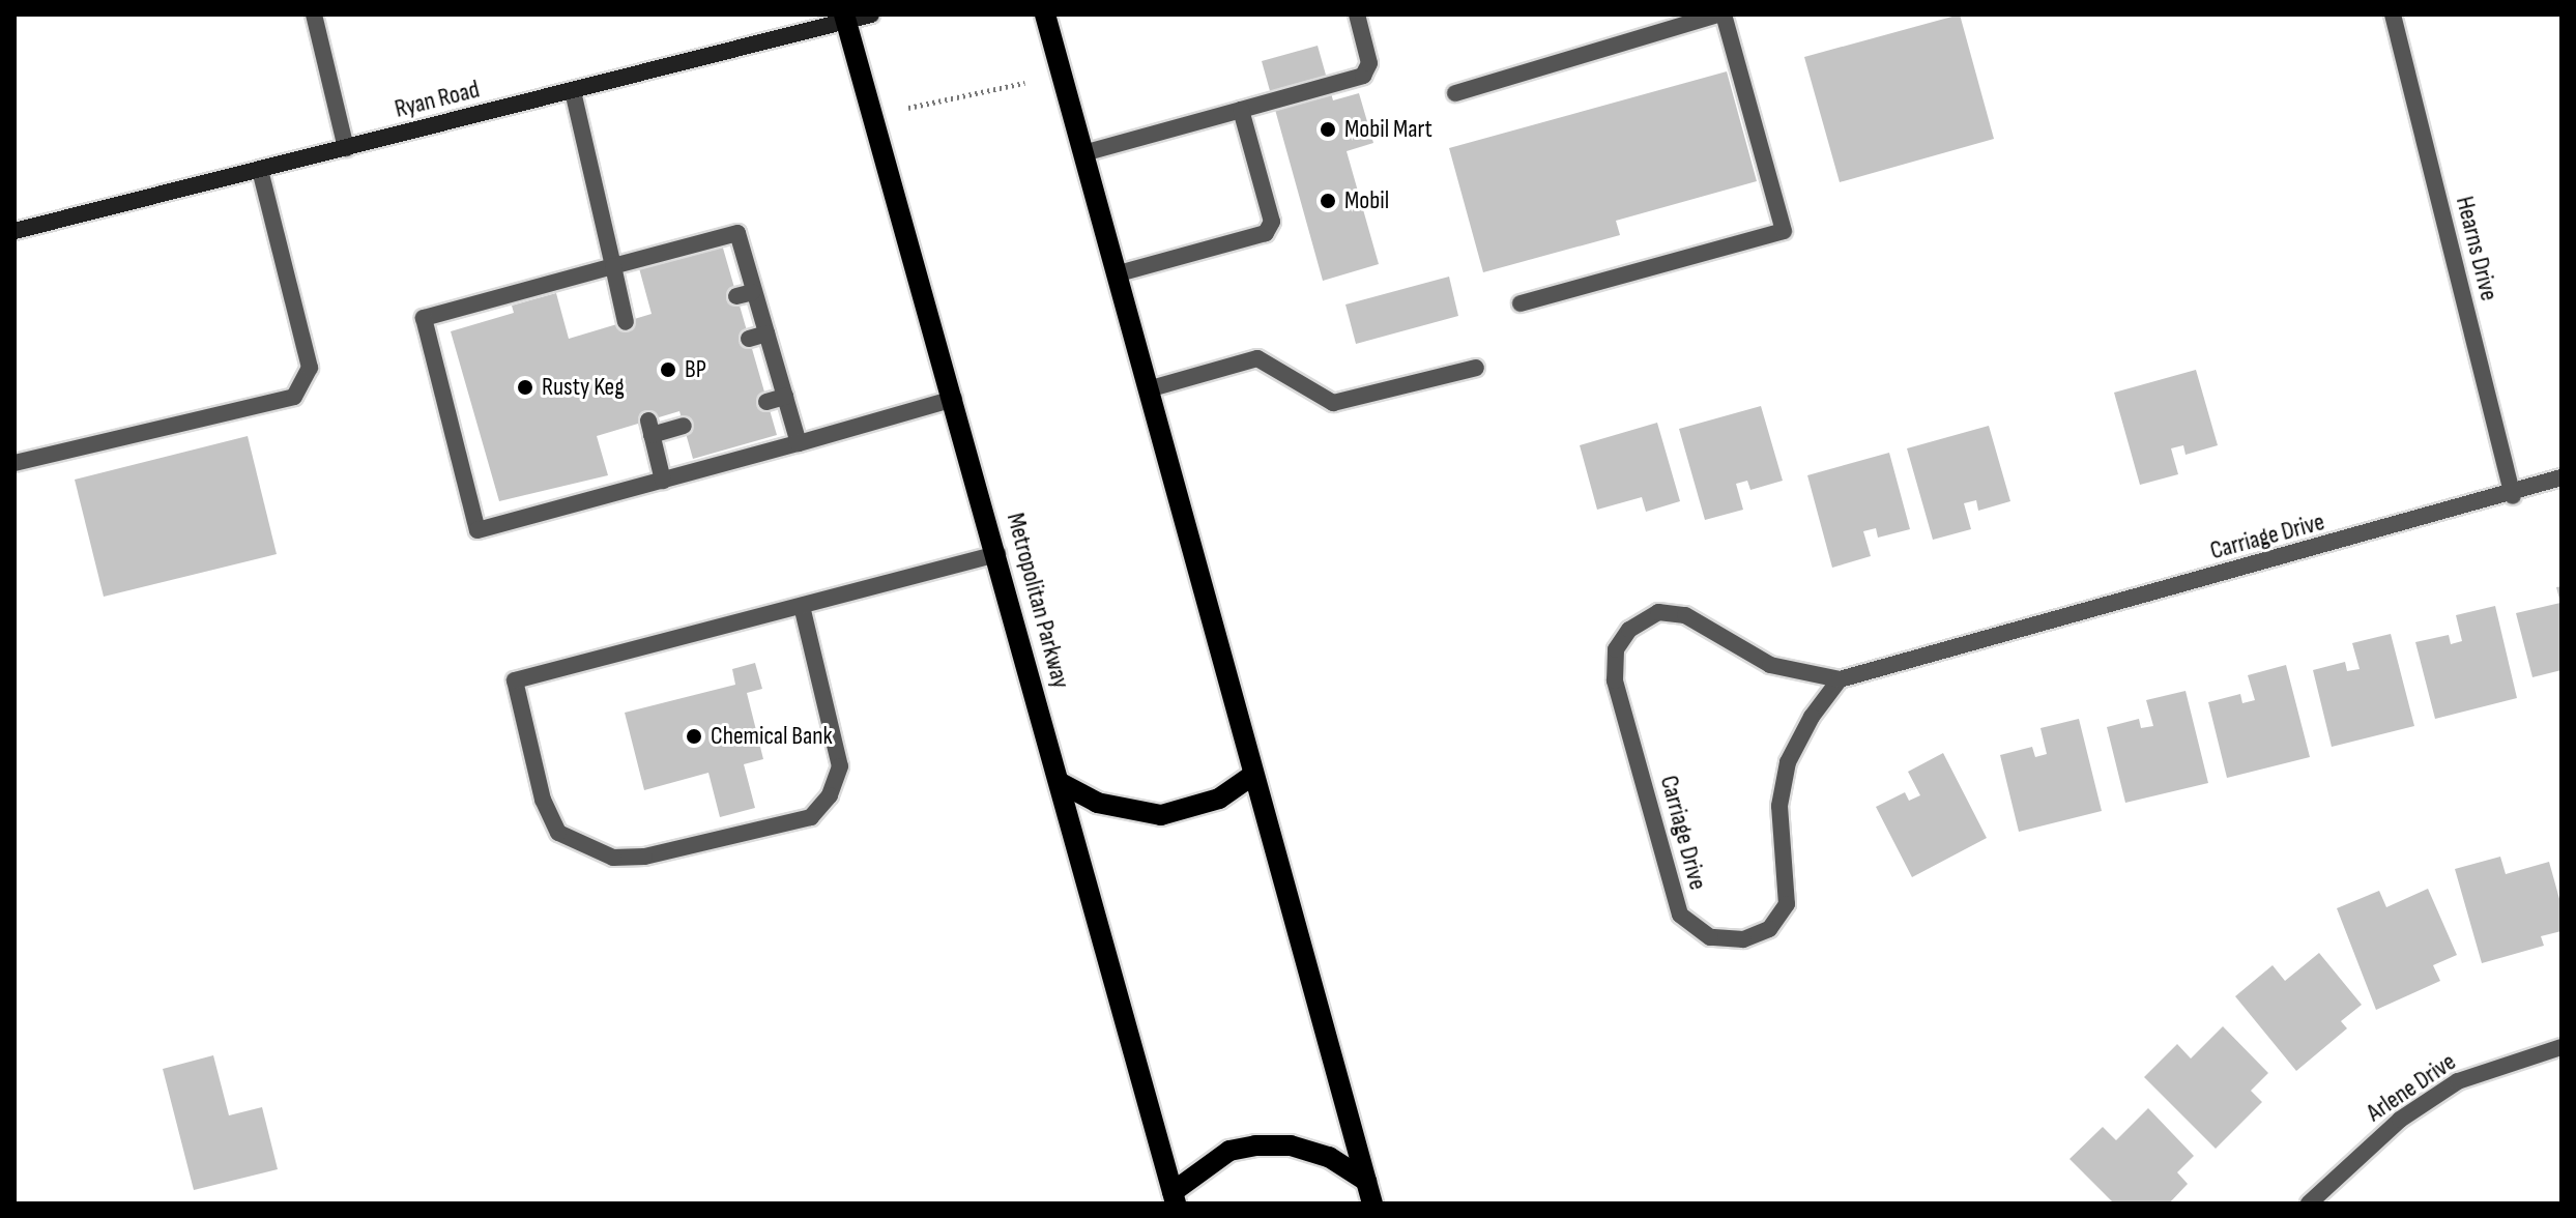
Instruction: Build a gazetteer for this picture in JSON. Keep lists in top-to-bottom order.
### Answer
{
  "streets": {
    "main road": ["Ryan Road", "Metropolitan Parkway"],
    "street": ["Hearns Drive", "Carriage Drive", "Arlene Drive"]
  },
  "crossings": [
    ["Ryan Road", "Metropolitan Parkway"],
    ["Hearns Drive", "Carriage Drive"]
  ],
  "places": [
    "Mobil Mart",
    "Mobil",
    "BP",
    "Rusty Keg",
    "Chemical Bank"
  ]
}
